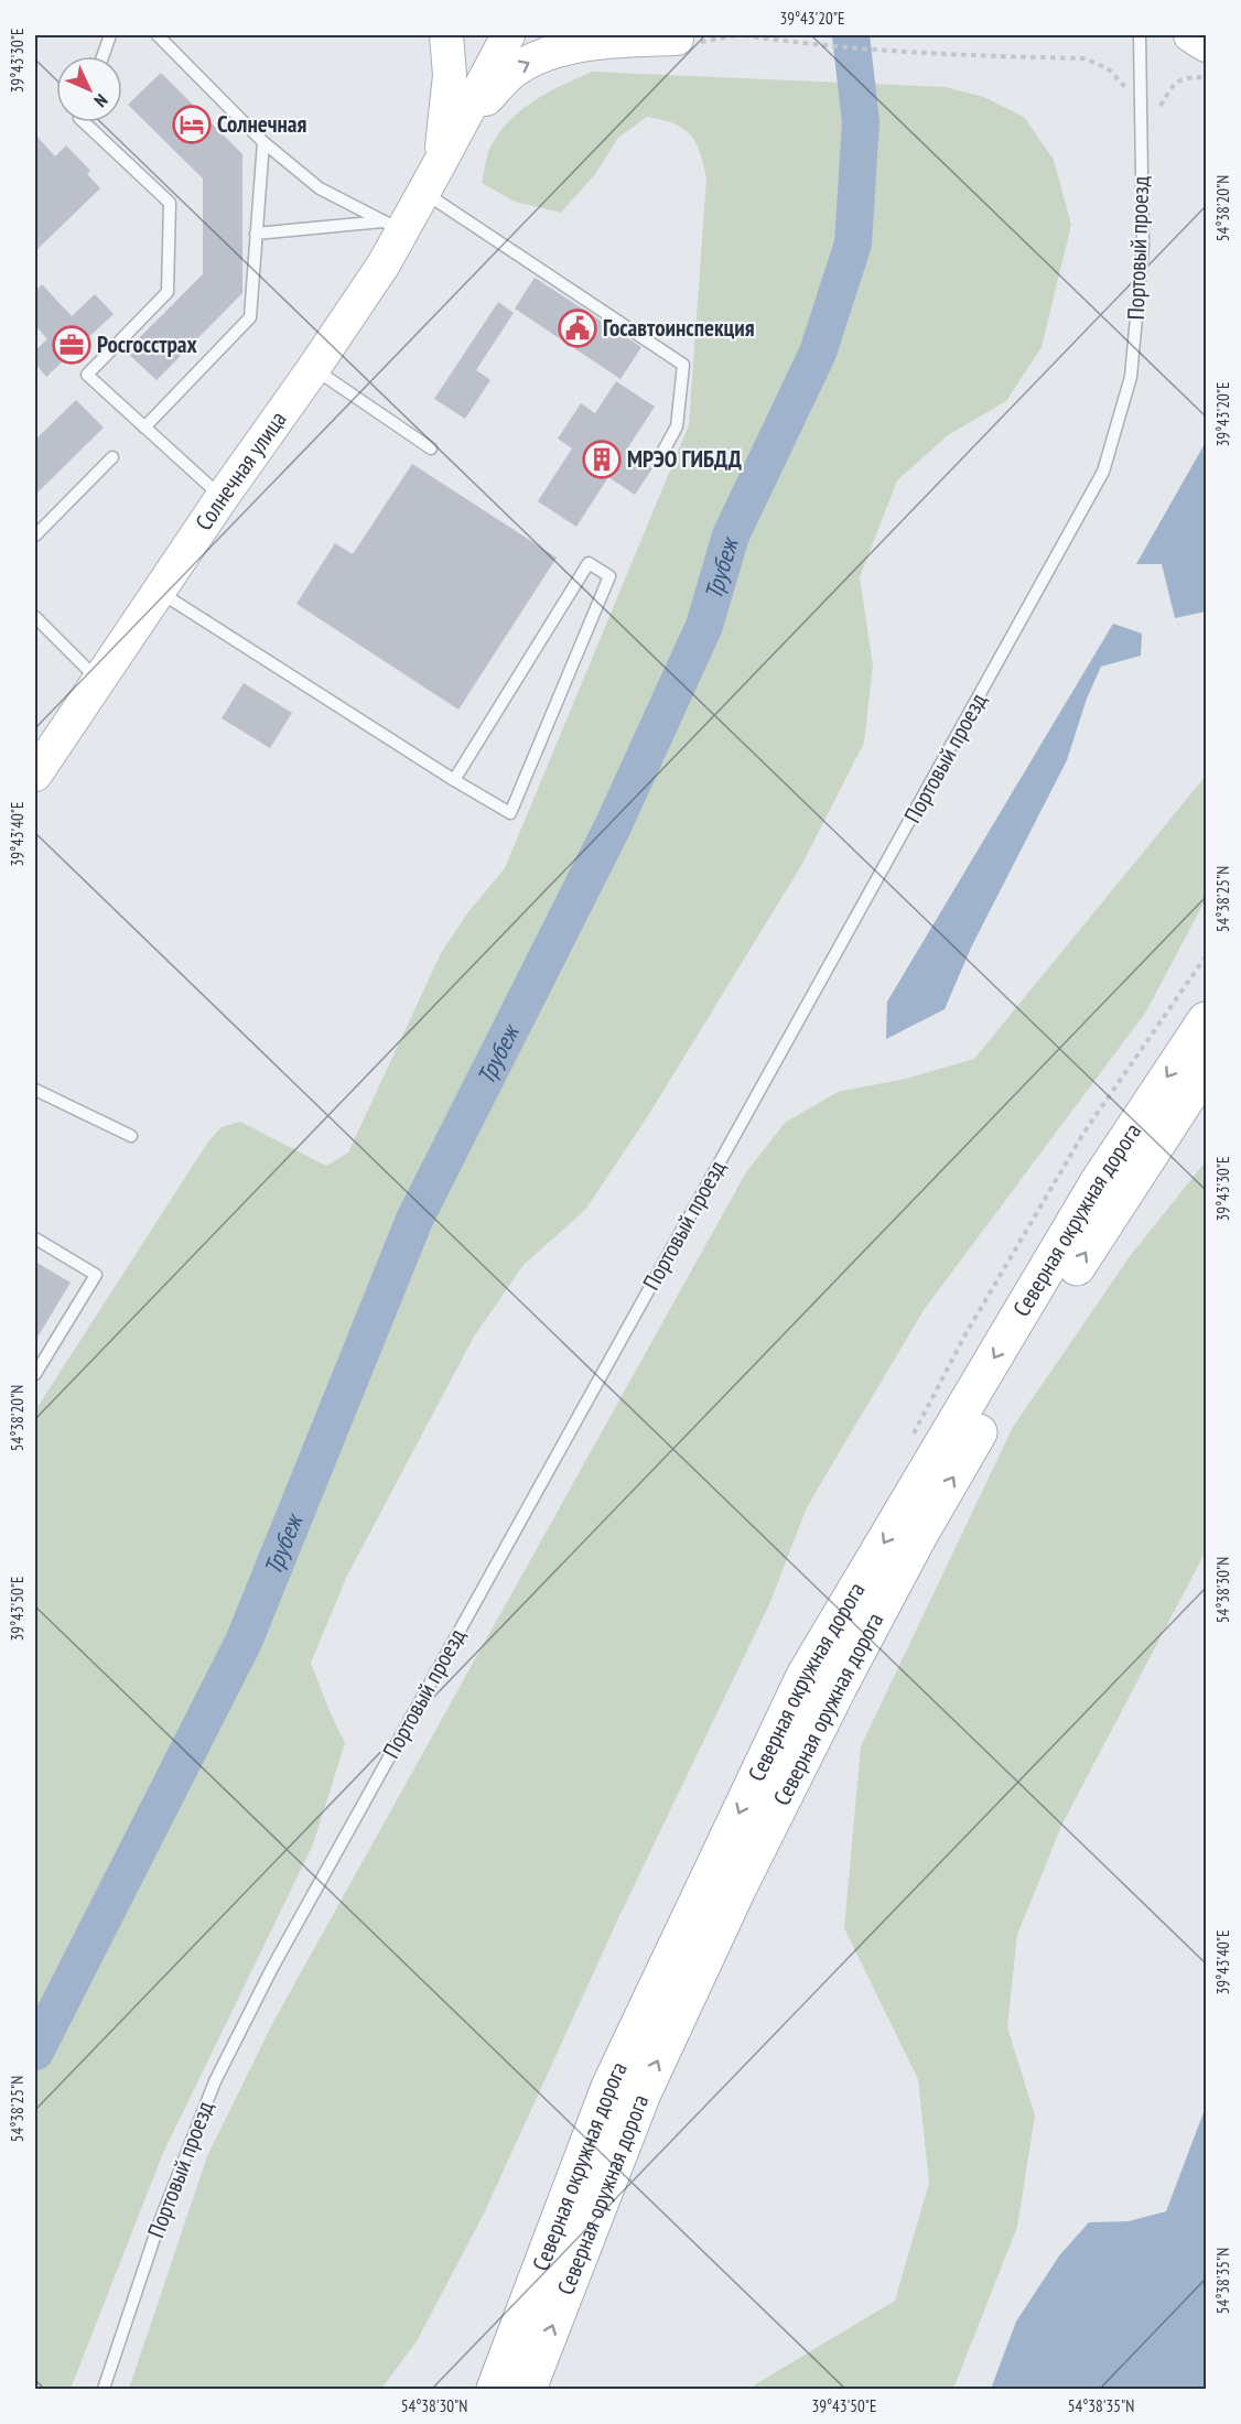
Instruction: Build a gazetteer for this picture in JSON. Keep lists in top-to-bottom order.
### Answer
{
  "streets": {
    "main road": ["Солнечная улица", "Северная окружная дорога", "Северная оружная дорога"],
    "lane": ["Портовый проезд"]
  },
  "one_way": ["Северная окружная дорога", "Северная оружная дорога"],
  "water": ["Трубеж"],
  "places": {
    "hotel": ["Солнечная"],
    "public building": ["Госавтоинспекция"],
    "office": ["Росгосстрах"],
    "building": ["МРЭО ГИБДД"]
  },
  "north": "bottom right",
  "coordinates": [
    "39°43'20\"E",
    "39°43'30\"E",
    "54°38'20\"N",
    "39°43'40\"E",
    "54°38'25\"N",
    "54°38'30\"N",
    "39°43'50\"E",
    "54°38'35\"N"
  ]
}
